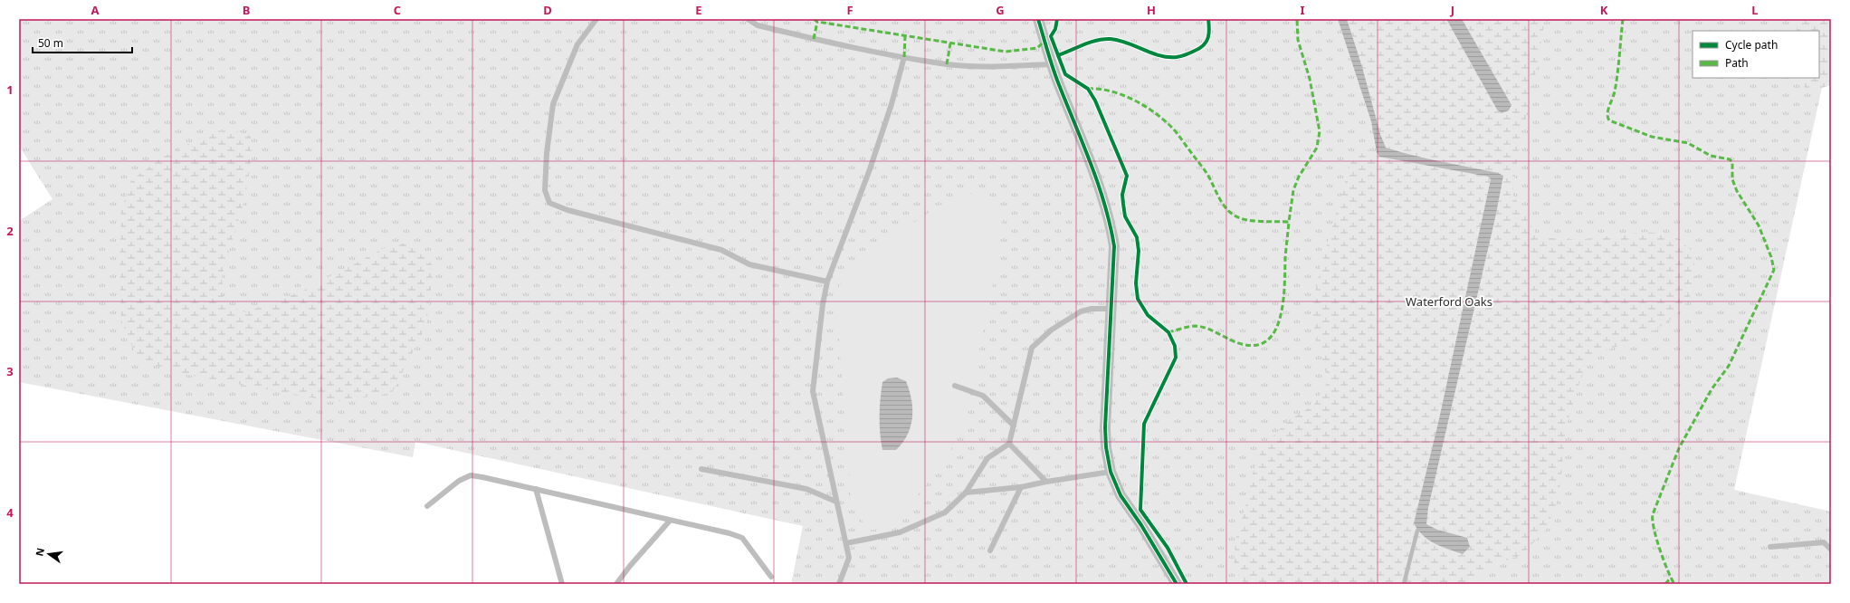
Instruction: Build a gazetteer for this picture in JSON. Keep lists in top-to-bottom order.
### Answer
{
  "parks": ["Waterford Oaks"],
  "legend": ["Cycle path", "Path"],
  "scale_bar": "50 m",
  "north": "left",
  "grid": {
    "columns": [
      "A",
      "B",
      "C",
      "D",
      "E",
      "F",
      "G",
      "H",
      "I",
      "J",
      "K",
      "L"
    ],
    "rows": [
      "1",
      "2",
      "3",
      "4"
    ]
  }
}
